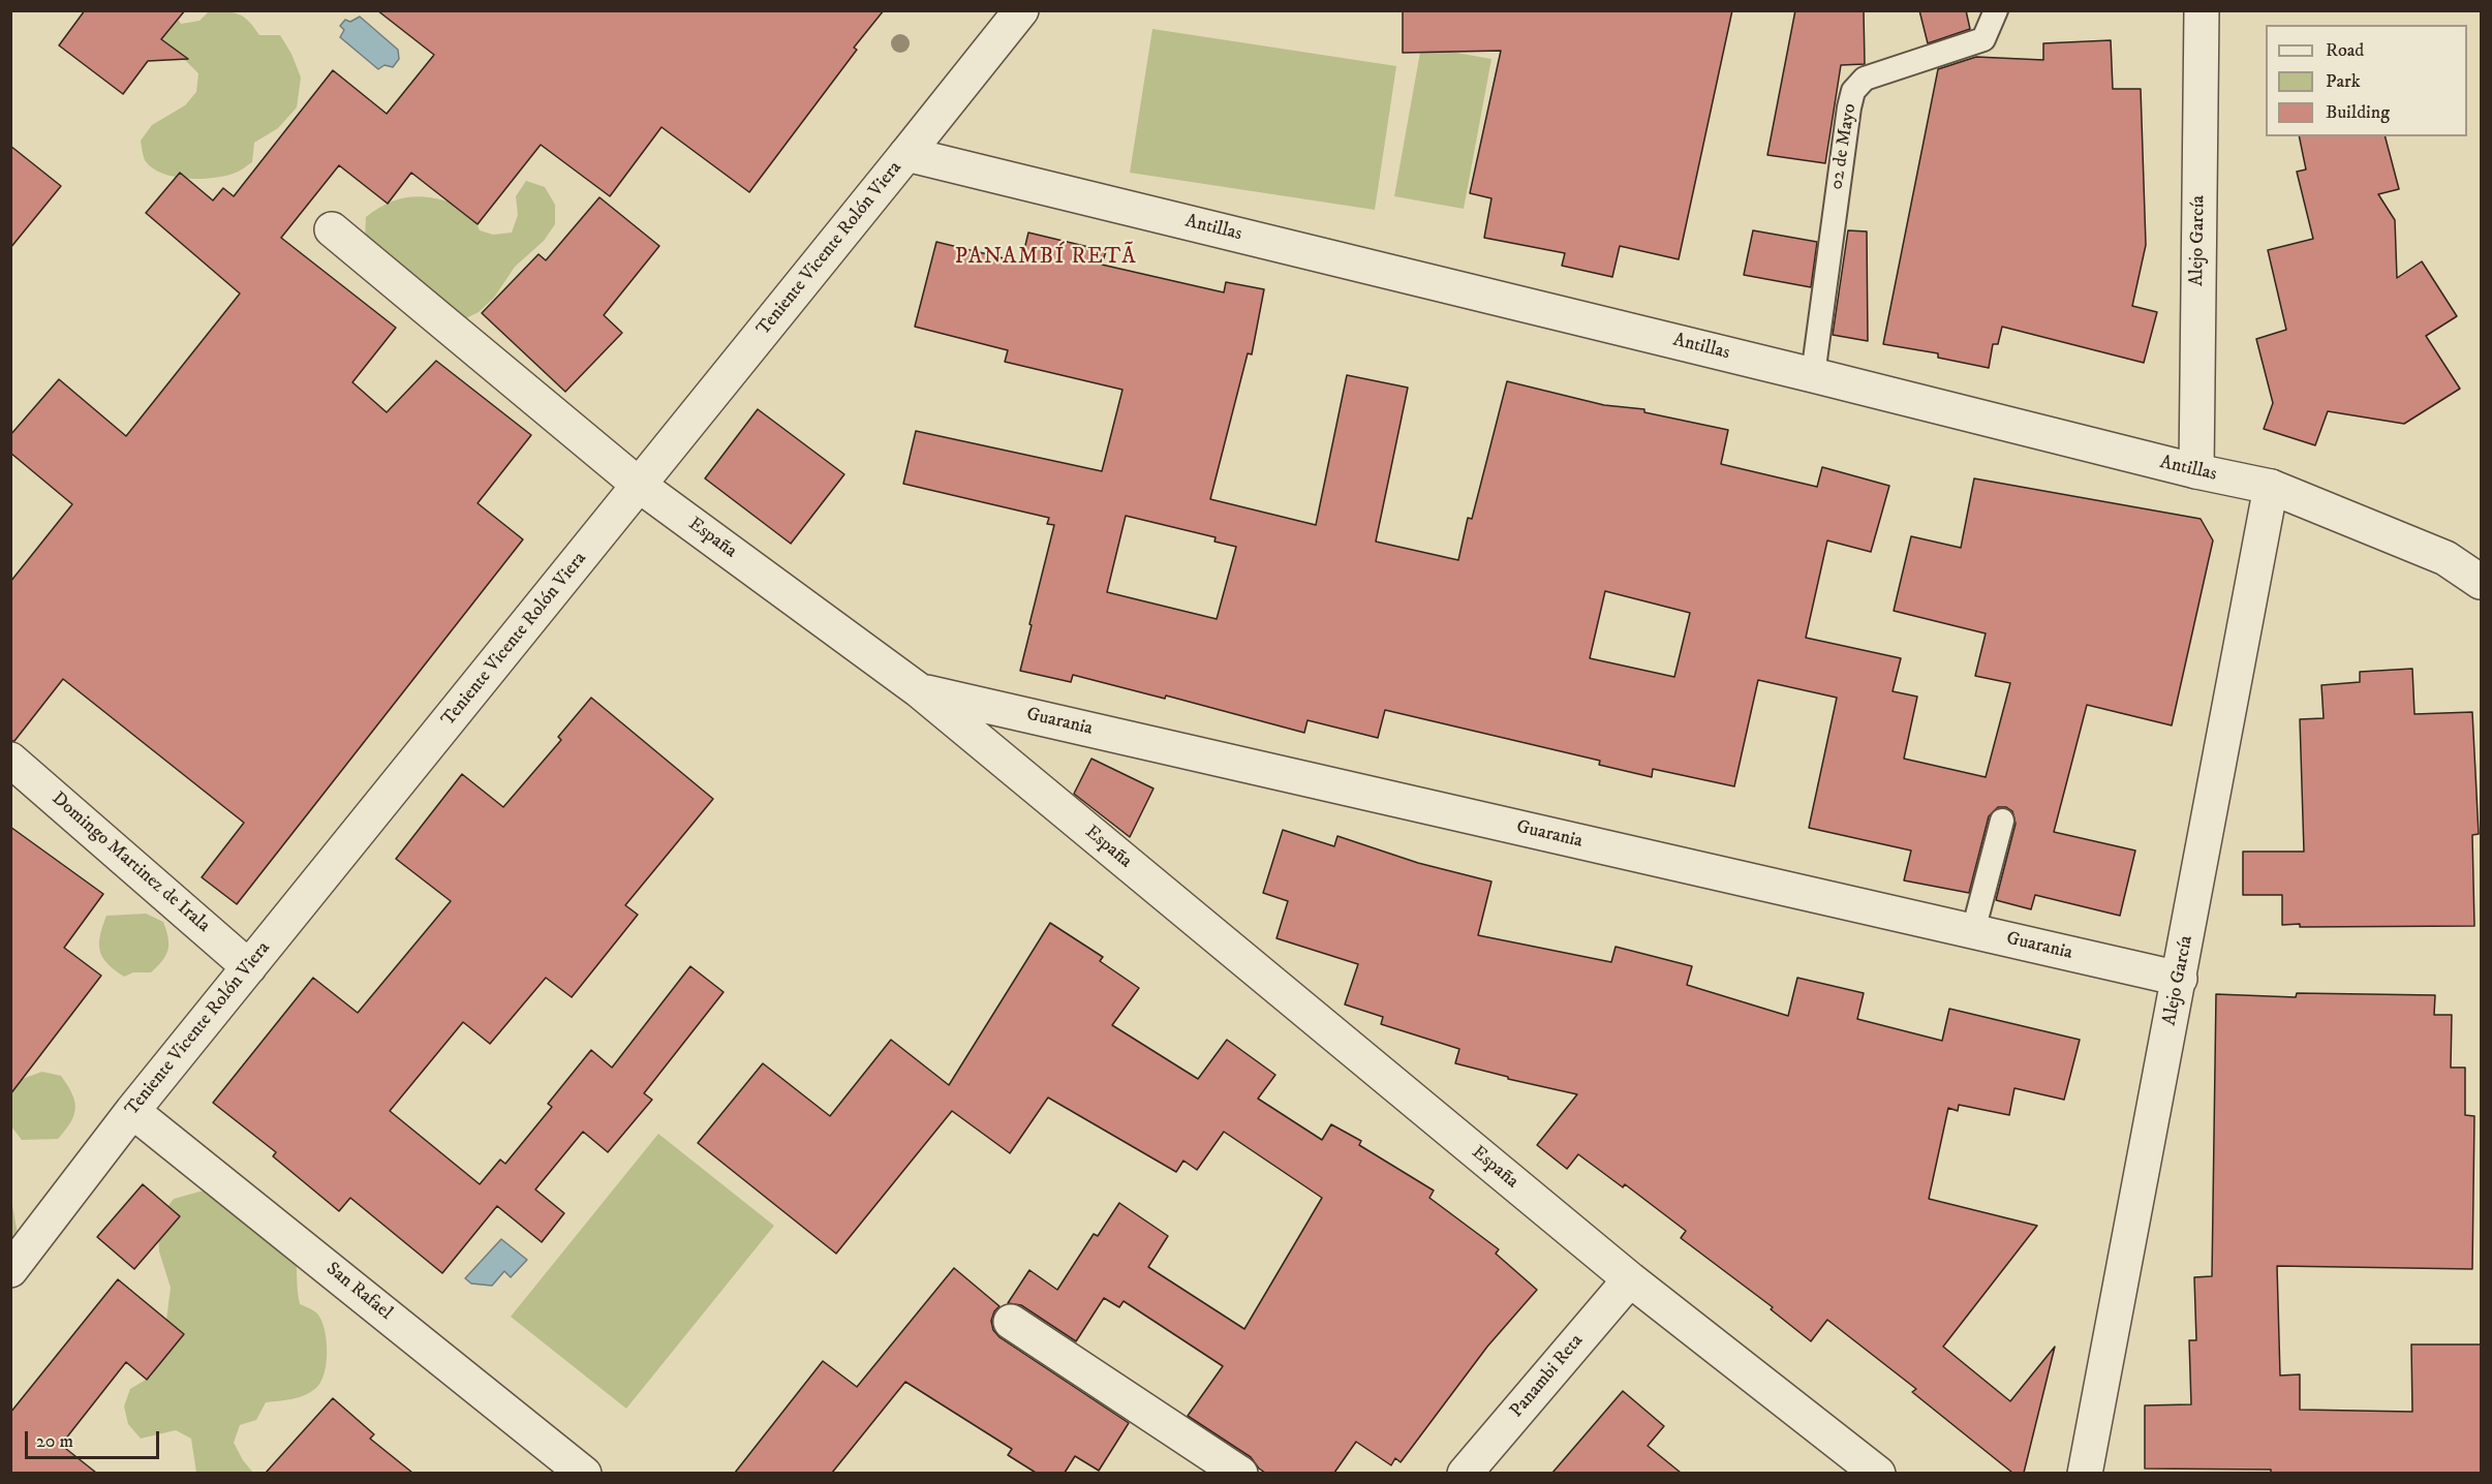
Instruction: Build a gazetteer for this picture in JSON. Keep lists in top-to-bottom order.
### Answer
{
  "streets": {
    "street": [
      "Antillas",
      "Alejo García",
      "Teniente Vicente Rolón Viera",
      "España",
      "Guarania",
      "Domingo Martinez de Irala",
      "San Rafael",
      "Panambi Reta"
    ],
    "lane": ["02 de Mayo"]
  },
  "crossings": [
    ["02 de Mayo", "Antillas"],
    ["Antillas", "Alejo García"],
    ["Antillas", "Teniente Vicente Rolón Viera"],
    ["Alejo García", "Guarania"],
    ["Teniente Vicente Rolón Viera", "España"],
    ["Teniente Vicente Rolón Viera", "Domingo Martinez de Irala"],
    ["Teniente Vicente Rolón Viera", "San Rafael"],
    ["España", "Guarania"],
    ["España", "Panambi Reta"]
  ],
  "districts": ["PANAMBÍ RETÃ"],
  "legend": ["Road", "Park", "Building"],
  "scale_bar": "20 m"
}
